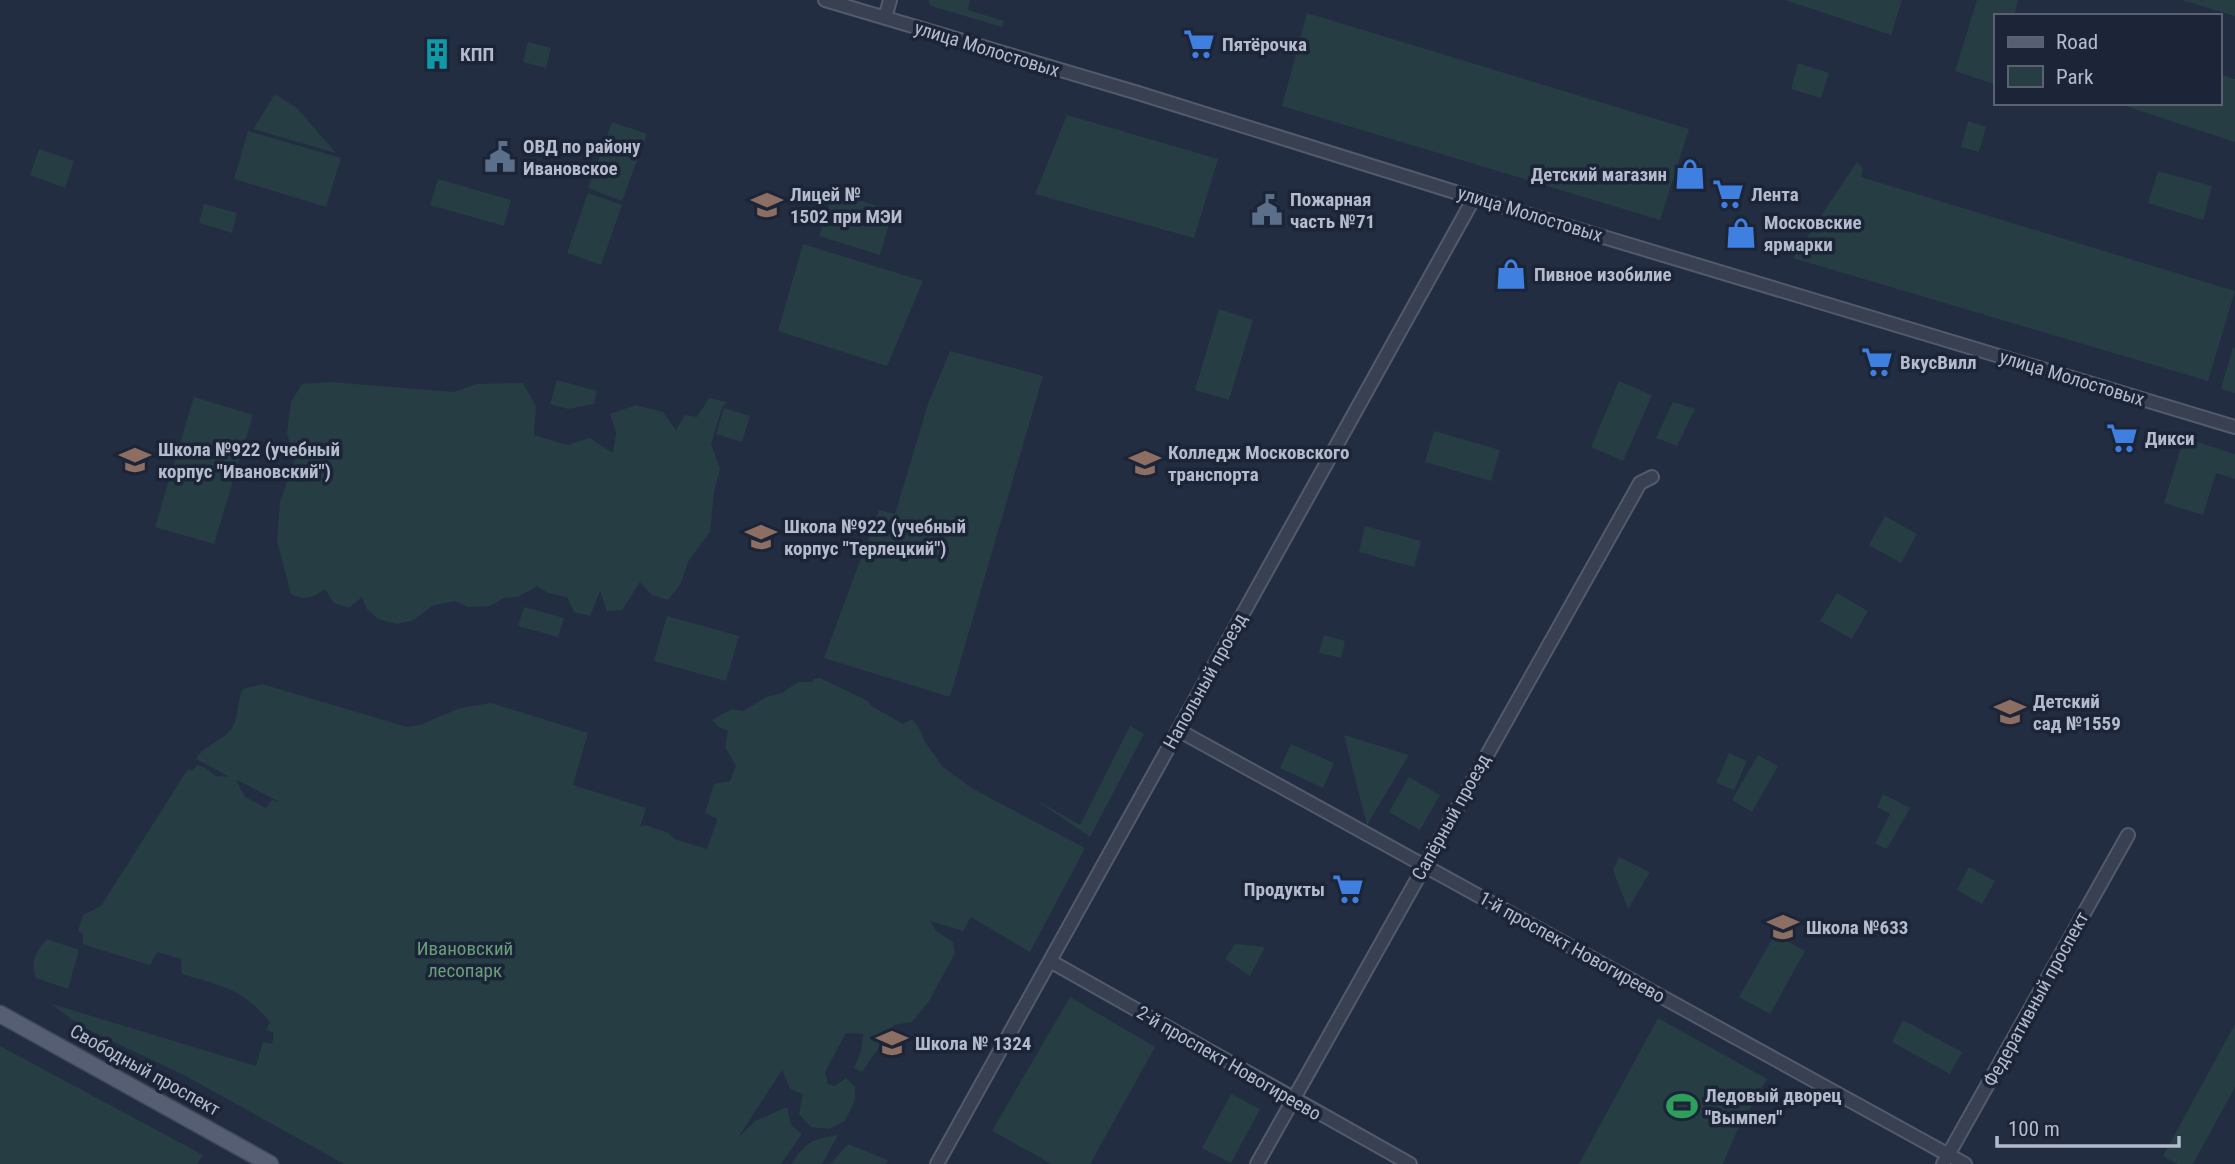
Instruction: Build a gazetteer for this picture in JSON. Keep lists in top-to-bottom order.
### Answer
{
  "streets": {
    "main road": ["Свободный проспект"],
    "street": [
      "улица Молостовых",
      "Напольный проезд",
      "Сапёрный проезд",
      "1-й проспект Новогиреево",
      "Федеративный проспект",
      "2-й проспект Новогиреево"
    ]
  },
  "crossings": [
    ["улица Молостовых", "Напольный проезд"],
    ["Напольный проезд", "1-й проспект Новогиреево"],
    ["Напольный проезд", "2-й проспект Новогиреево"],
    ["Сапёрный проезд", "1-й проспект Новогиреево"],
    ["Сапёрный проезд", "2-й проспект Новогиреево"],
    ["1-й проспект Новогиреево", "Федеративный проспект"]
  ],
  "parks": ["Ивановский лесопарк"],
  "places": {
    "supermarket": [
      "Пятёрочка",
      "Лента",
      "ВкусВилл",
      "Дикси",
      "Продукты"
    ],
    "building": ["КПП"],
    "public building": ["ОВД по району Ивановское", "Пожарная часть №71"],
    "shop": ["Детский магазин", "Московские ярмарки", "Пивное изобилие"],
    "school or university": [
      "Лицей № 1502 при МЭИ",
      "Школа №922 (учебный корпус \"Ивановский\")",
      "Колледж Московского транспорта",
      "Школа №922 (учебный корпус \"Терлецкий\")",
      "Детский сад №1559",
      "Школа №633",
      "Школа № 1324"
    ],
    "sports": ["Ледовый дворец \"Вымпел\""]
  },
  "legend": ["Road", "Park"],
  "scale_bar": "100 m"
}
